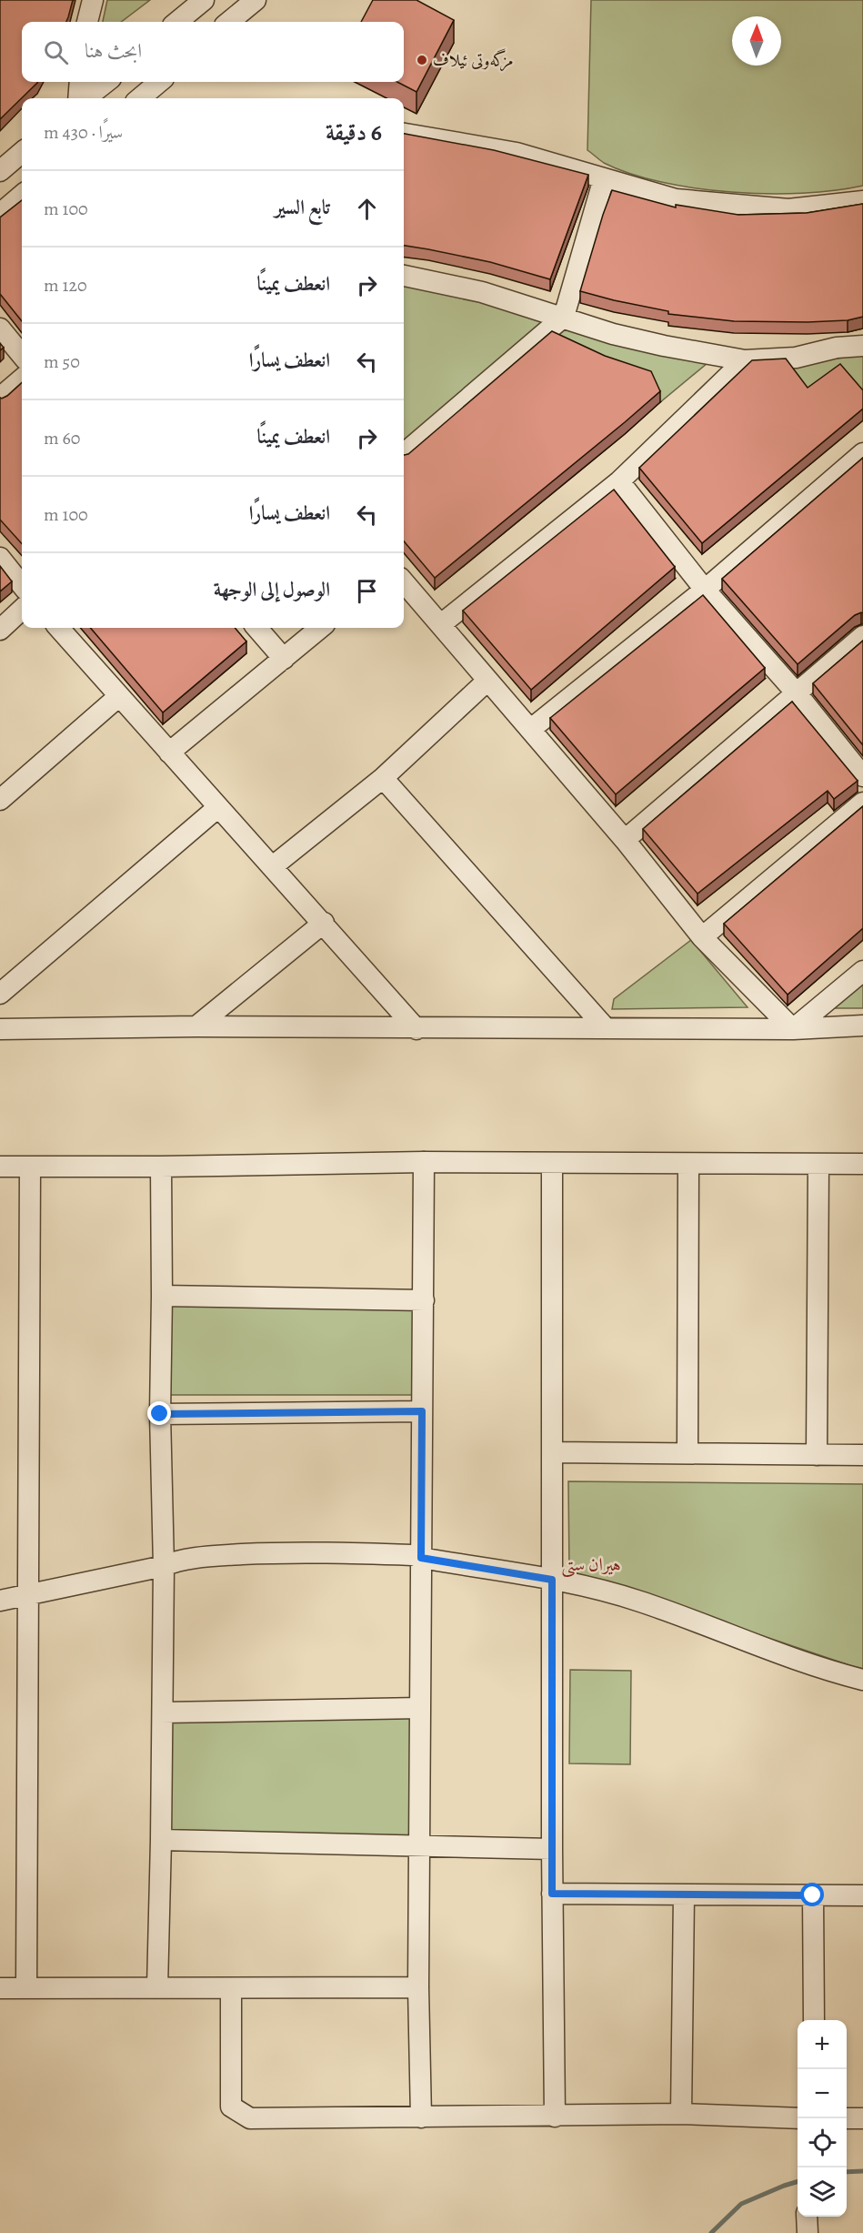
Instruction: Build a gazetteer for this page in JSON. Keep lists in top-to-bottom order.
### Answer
{
  "districts": ["هیران ستی"],
  "places": ["مزگەوتی ئیلاف"],
  "north": "top",
  "page": {
    "search": "ابحث هنا",
    "heading": ["6 دقيقة", "سيرًا · 430 m"],
    "list": [
      ["تابع السير", "100 m"],
      ["انعطف يمينًا", "120 m"],
      ["انعطف يسارًا", "50 m"],
      ["انعطف يمينًا", "60 m"],
      ["انعطف يسارًا", "100 m"],
      "الوصول إلى الوجهة"
    ],
    "map_buttons": ["+", "−"]
  }
}
